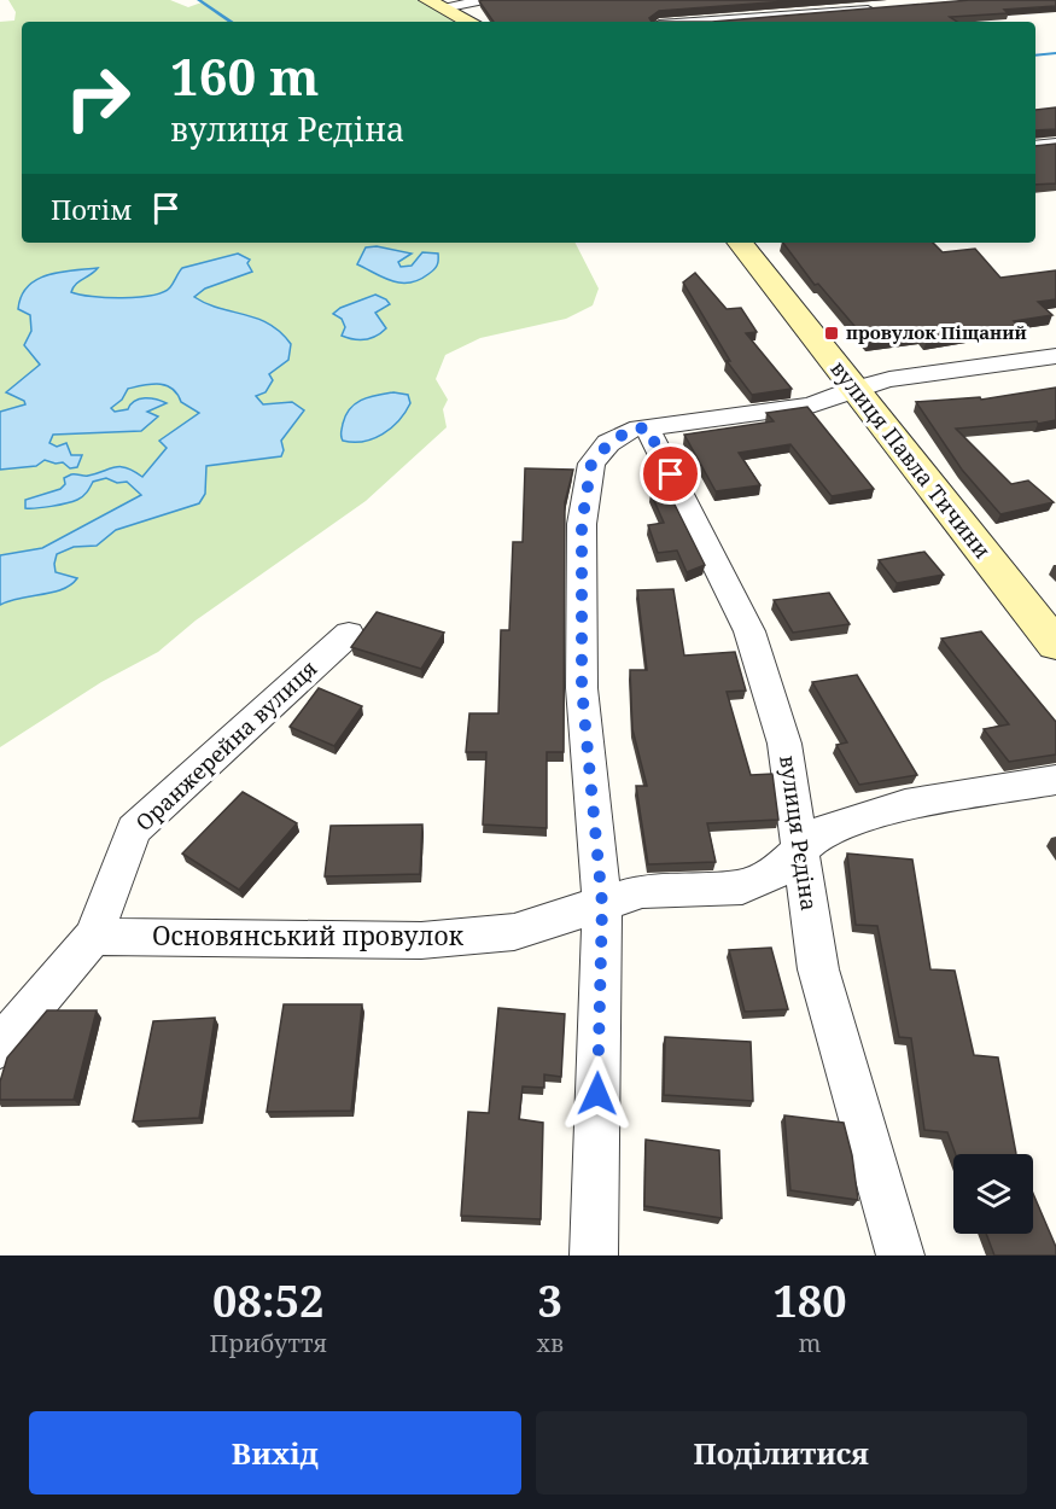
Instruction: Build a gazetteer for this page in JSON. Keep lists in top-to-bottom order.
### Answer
{
  "streets": {
    "main road": ["вулиця Павла Тичини"],
    "street": ["Оранжерейна вулиця", "вулиця Рєдіна", "Основянський провулок"]
  },
  "crossings": [
    ["Оранжерейна вулиця", "Основянський провулок"],
    ["вулиця Рєдіна", "Основянський провулок"]
  ],
  "places": {
    "transit": ["провулок Піщаний"]
  },
  "page": {
    "turn": ["160 m", "вулиця Рєдіна"],
    "then": "Потім",
    "eta": [
      "08:52",
      "Прибуття",
      "3",
      "хв",
      "180",
      "m"
    ],
    "buttons": ["Вихід", "Поділитися"]
  }
}
